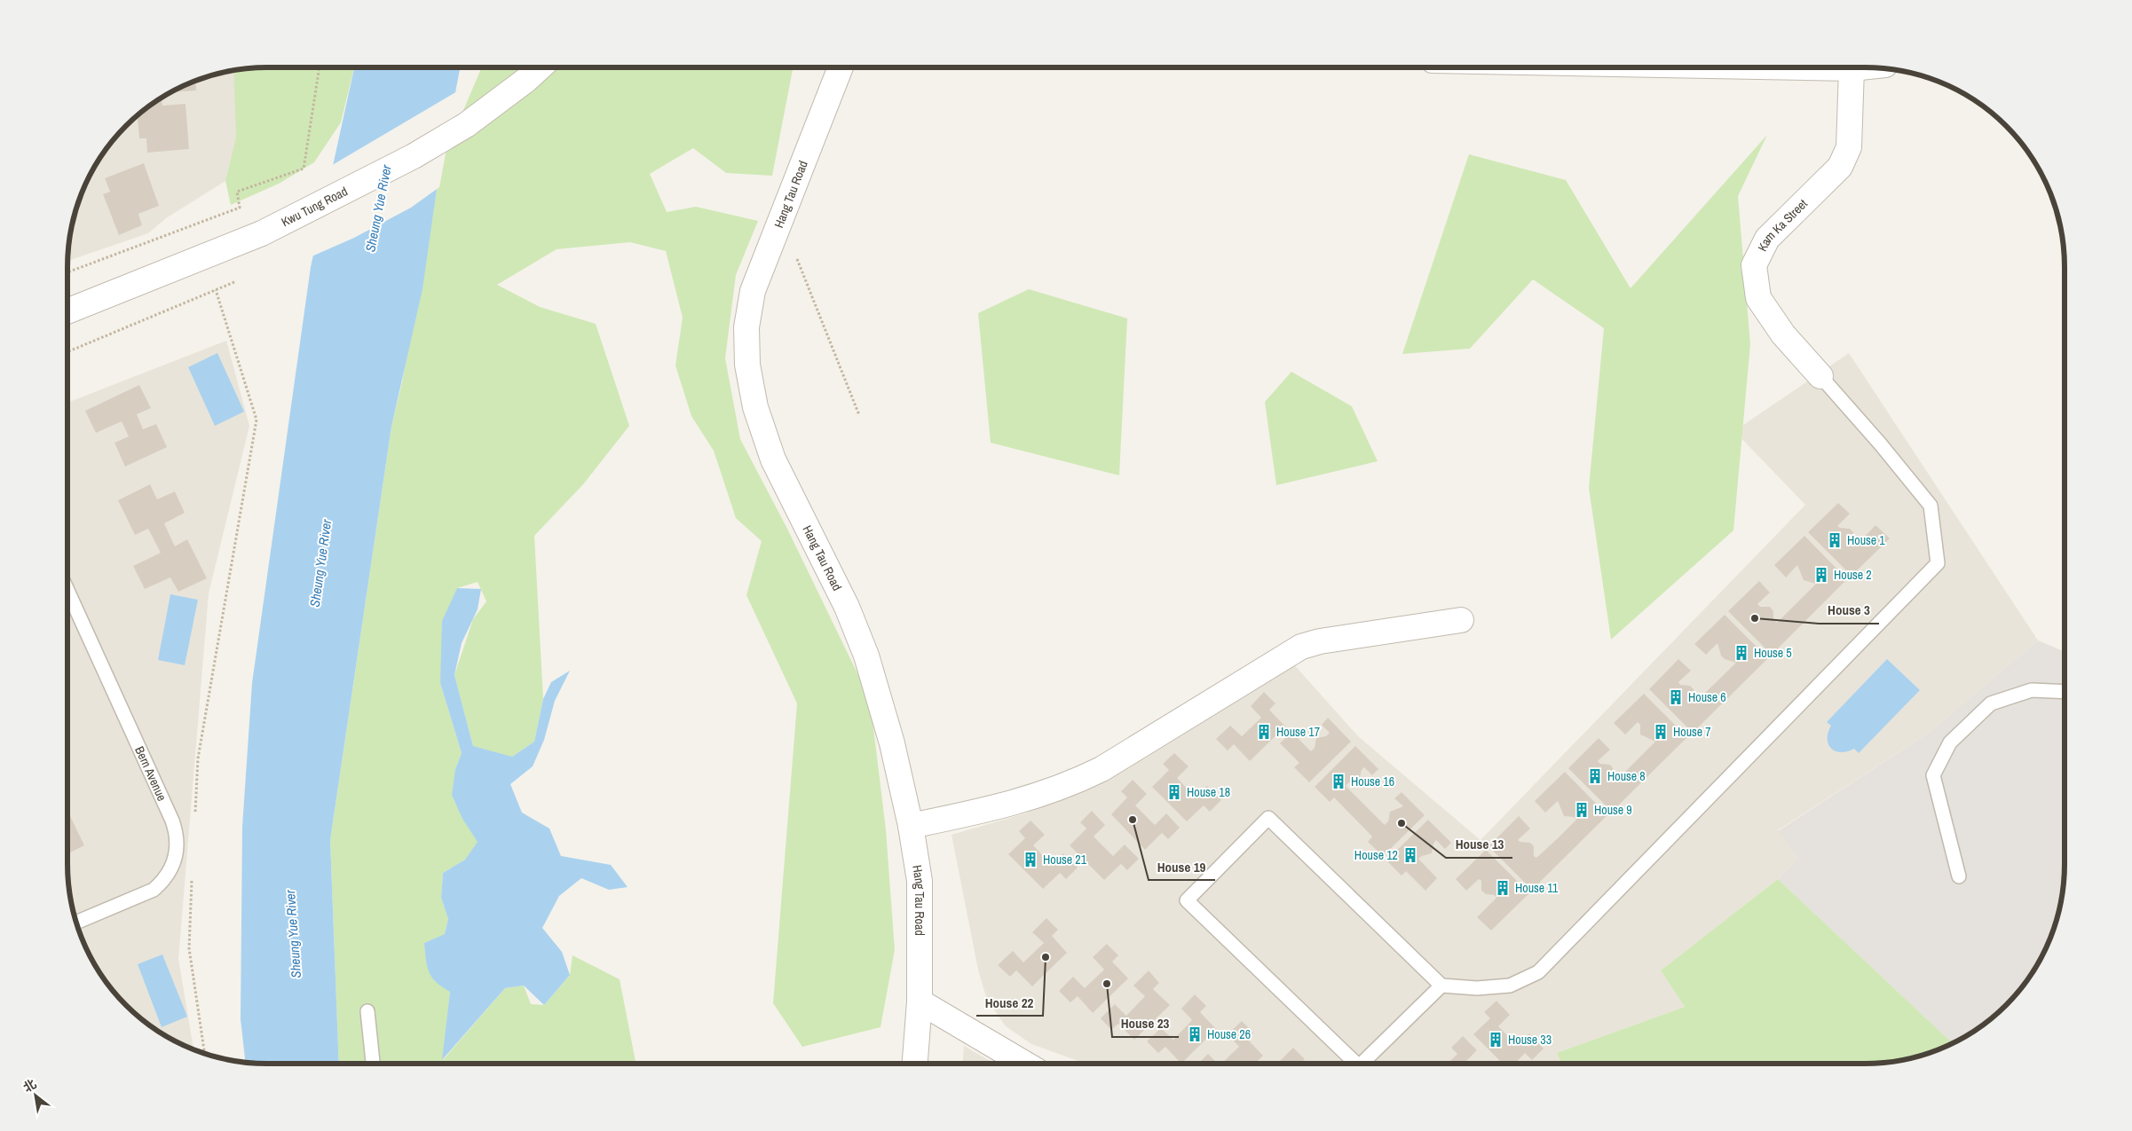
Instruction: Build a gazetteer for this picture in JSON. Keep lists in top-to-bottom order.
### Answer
{
  "streets": {
    "street": ["Hang Tau Road", "Kwu Tung Road", "Kam Ka Street"],
    "lane": ["Bern Avenue"]
  },
  "water": ["Sheung Yue River"],
  "places": {
    "building": [
      "House 1",
      "House 2",
      "House 5",
      "House 6",
      "House 17",
      "House 7",
      "House 8",
      "House 16",
      "House 18",
      "House 9",
      "House 12",
      "House 21",
      "House 11",
      "House 26",
      "House 33"
    ],
    "other": [
      "House 3",
      "House 19",
      "House 13",
      "House 22",
      "House 23"
    ]
  },
  "north": "top left"
}
